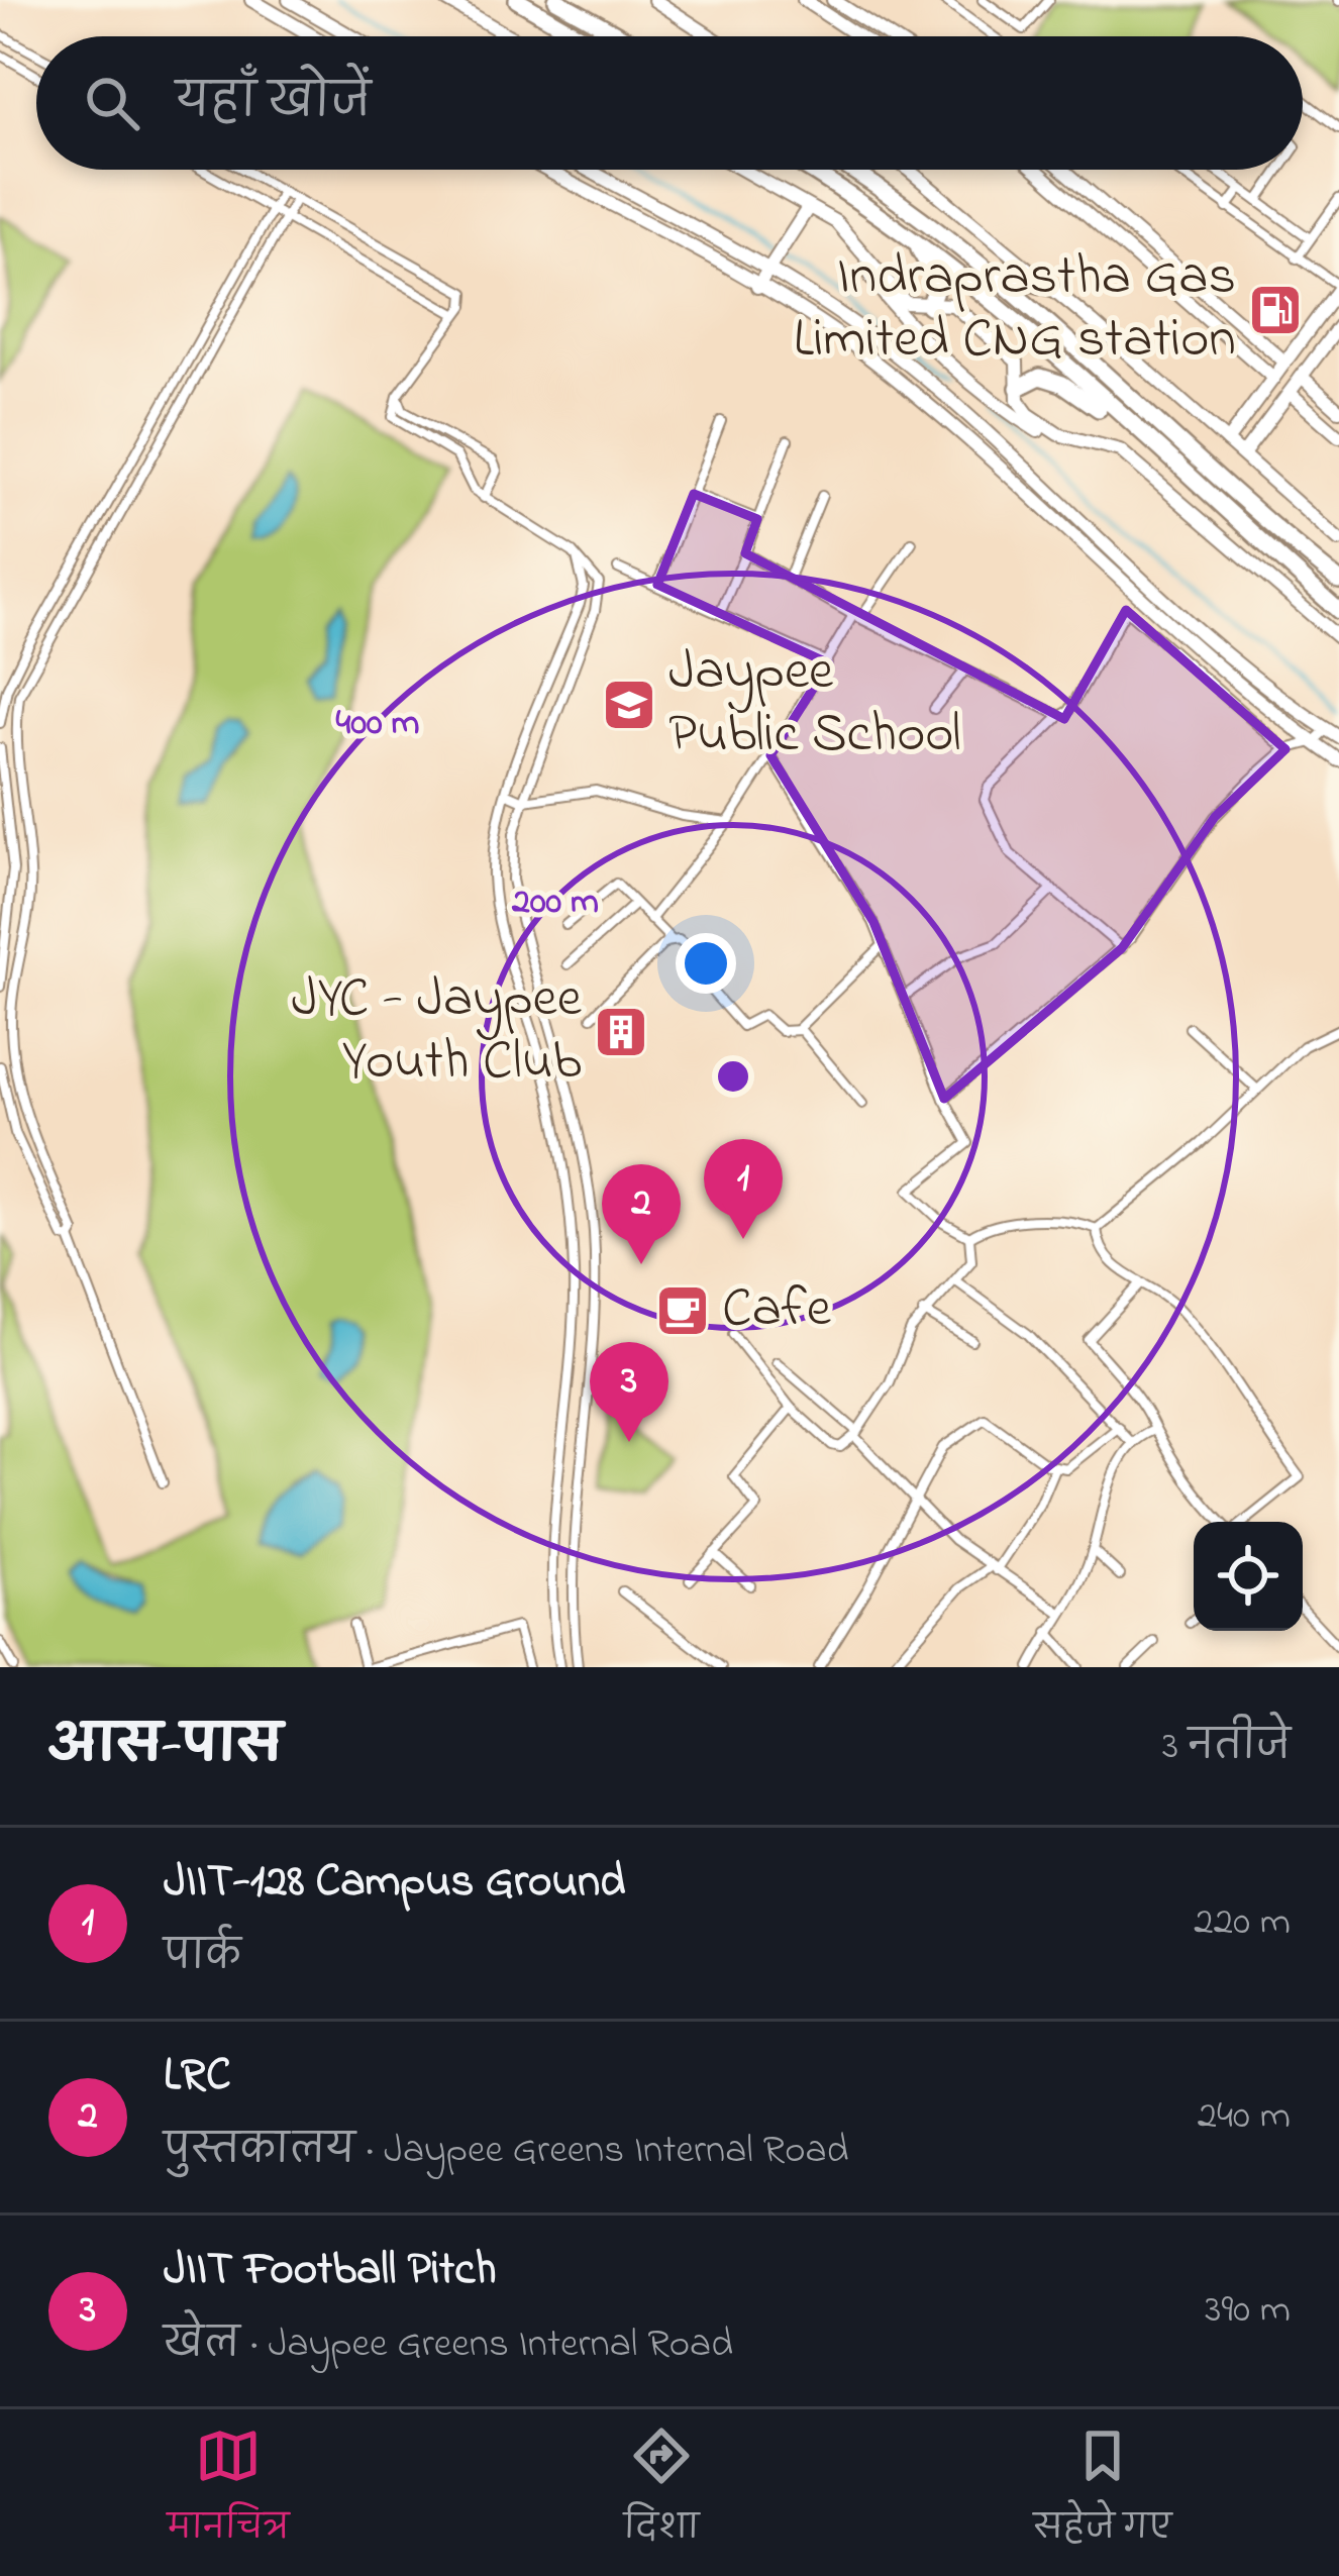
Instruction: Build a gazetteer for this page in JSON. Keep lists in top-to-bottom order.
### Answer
{
  "places": {
    "fuel station": ["Indraprastha Gas Limited CNG station"],
    "school or university": ["Jaypee Public School"],
    "building": ["JYC - Jaypee Youth Club"],
    "cafe": ["Cafe"]
  },
  "page": {
    "search": "यहाँ खोजें",
    "pins": ["1", "2", "3"],
    "heading": ["आस-पास", "3 नतीजे"],
    "list": [
      {
        "mark": "1",
        "name": "JIIT-128 Campus Ground",
        "note": "पार्क",
        "value": "220 m"
      },
      {
        "mark": "2",
        "name": "LRC",
        "note": "पुस्तकालय · Jaypee Greens Internal Road",
        "value": "240 m"
      },
      {
        "mark": "3",
        "name": "JIIT Football Pitch",
        "note": "खेल · Jaypee Greens Internal Road",
        "value": "390 m"
      }
    ],
    "nav": ["मानचित्र", "दिशा", "सहेजे गए"]
  },
  "rings": ["400 m", "200 m"]
}
